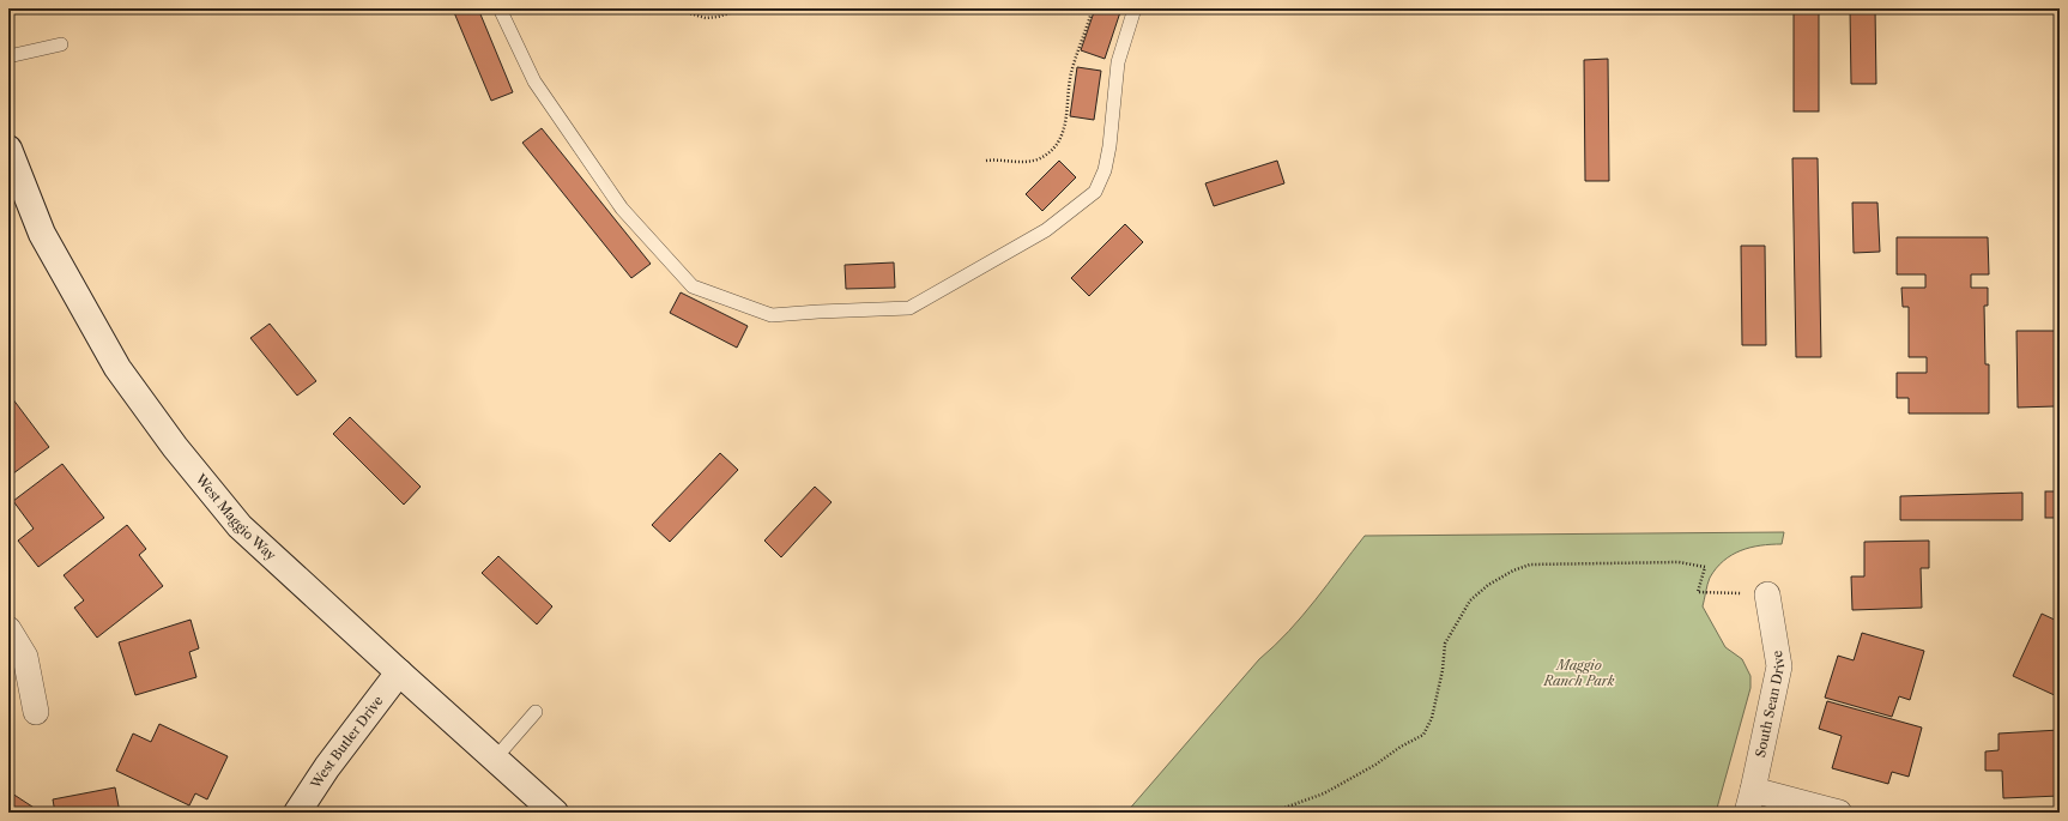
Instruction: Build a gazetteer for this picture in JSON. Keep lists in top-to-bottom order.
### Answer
{
  "streets": {
    "street": ["West Maggio Way", "South Sean Drive", "West Butler Drive"]
  },
  "crossings": [
    ["West Maggio Way", "West Butler Drive"]
  ],
  "parks": ["Maggio Ranch Park"]
}
